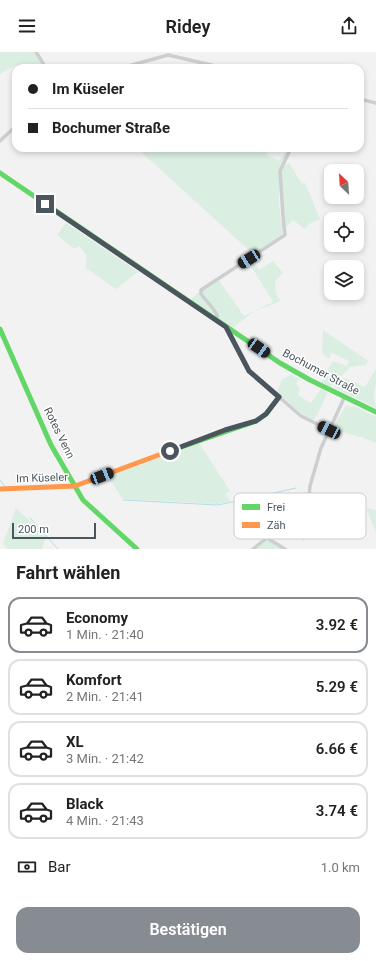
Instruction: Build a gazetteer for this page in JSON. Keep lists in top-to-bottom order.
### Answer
{
  "streets": {
    "street": ["Bochumer Straße", "Rotes Venn", "Im Küseler"]
  },
  "crossings": [
    ["Rotes Venn", "Im Küseler"]
  ],
  "legend": ["Frei", "Zäh"],
  "scale_bar": "200 m",
  "north": "top left",
  "page": {
    "header": "Ridey",
    "banner": ["Im Küseler", "Bochumer Straße"],
    "scale": "200 m",
    "heading": "Fahrt wählen",
    "list": [
      {
        "name": "Economy",
        "note": "1 Min. · 21:40",
        "value": "3.92 €"
      },
      {
        "name": "Komfort",
        "note": "2 Min. · 21:41",
        "value": "5.29 €"
      },
      {
        "name": "XL",
        "note": "3 Min. · 21:42",
        "value": "6.66 €"
      },
      {
        "name": "Black",
        "note": "4 Min. · 21:43",
        "value": "3.74 €"
      }
    ],
    "pay": ["Bar", "1.0 km"],
    "buttons": "Bestätigen"
  }
}
